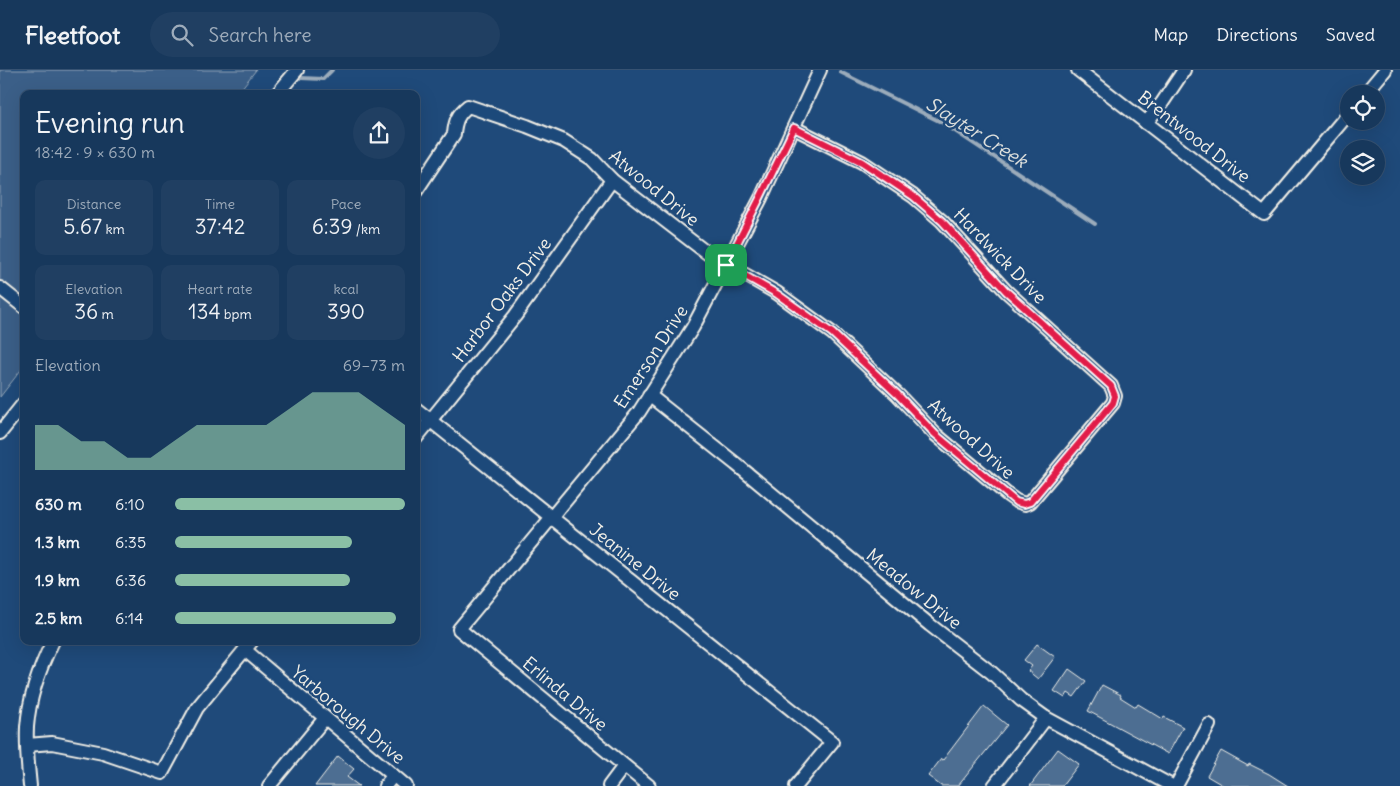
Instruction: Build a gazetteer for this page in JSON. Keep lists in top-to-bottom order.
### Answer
{
  "streets": {
    "street": [
      "Brentwood Drive",
      "Atwood Drive",
      "Hardwick Drive",
      "Harbor Oaks Drive",
      "Emerson Drive",
      "Jeanine Drive",
      "Meadow Drive",
      "Erlinda Drive",
      "Yarborough Drive"
    ]
  },
  "crossings": [
    ["Atwood Drive", "Hardwick Drive"],
    ["Atwood Drive", "Harbor Oaks Drive"],
    ["Atwood Drive", "Emerson Drive"],
    ["Hardwick Drive", "Emerson Drive"],
    ["Harbor Oaks Drive", "Jeanine Drive"],
    ["Emerson Drive", "Jeanine Drive"],
    ["Emerson Drive", "Meadow Drive"],
    ["Emerson Drive", "Erlinda Drive"]
  ],
  "water": ["Slayter Creek"],
  "page": {
    "header": "Fleetfoot",
    "search": "Search here",
    "nav": ["Map", "Directions", "Saved"],
    "heading": ["Evening run", "18:42 · 9 × 630 m"],
    "stats": [
      ["Distance", "5.67 km"],
      ["Time", "37:42"],
      ["Pace", "6:39 /km"],
      ["Elevation", "36 m"],
      ["Heart rate", "134 bpm"],
      ["kcal", "390"]
    ],
    "chart": ["Elevation", "69–73 m"],
    "list": [
      {
        "name": "630 m",
        "note": "6:10"
      },
      {
        "name": "1.3 km",
        "note": "6:35"
      },
      {
        "name": "1.9 km",
        "note": "6:36"
      },
      {
        "name": "2.5 km",
        "note": "6:14"
      }
    ]
  }
}
